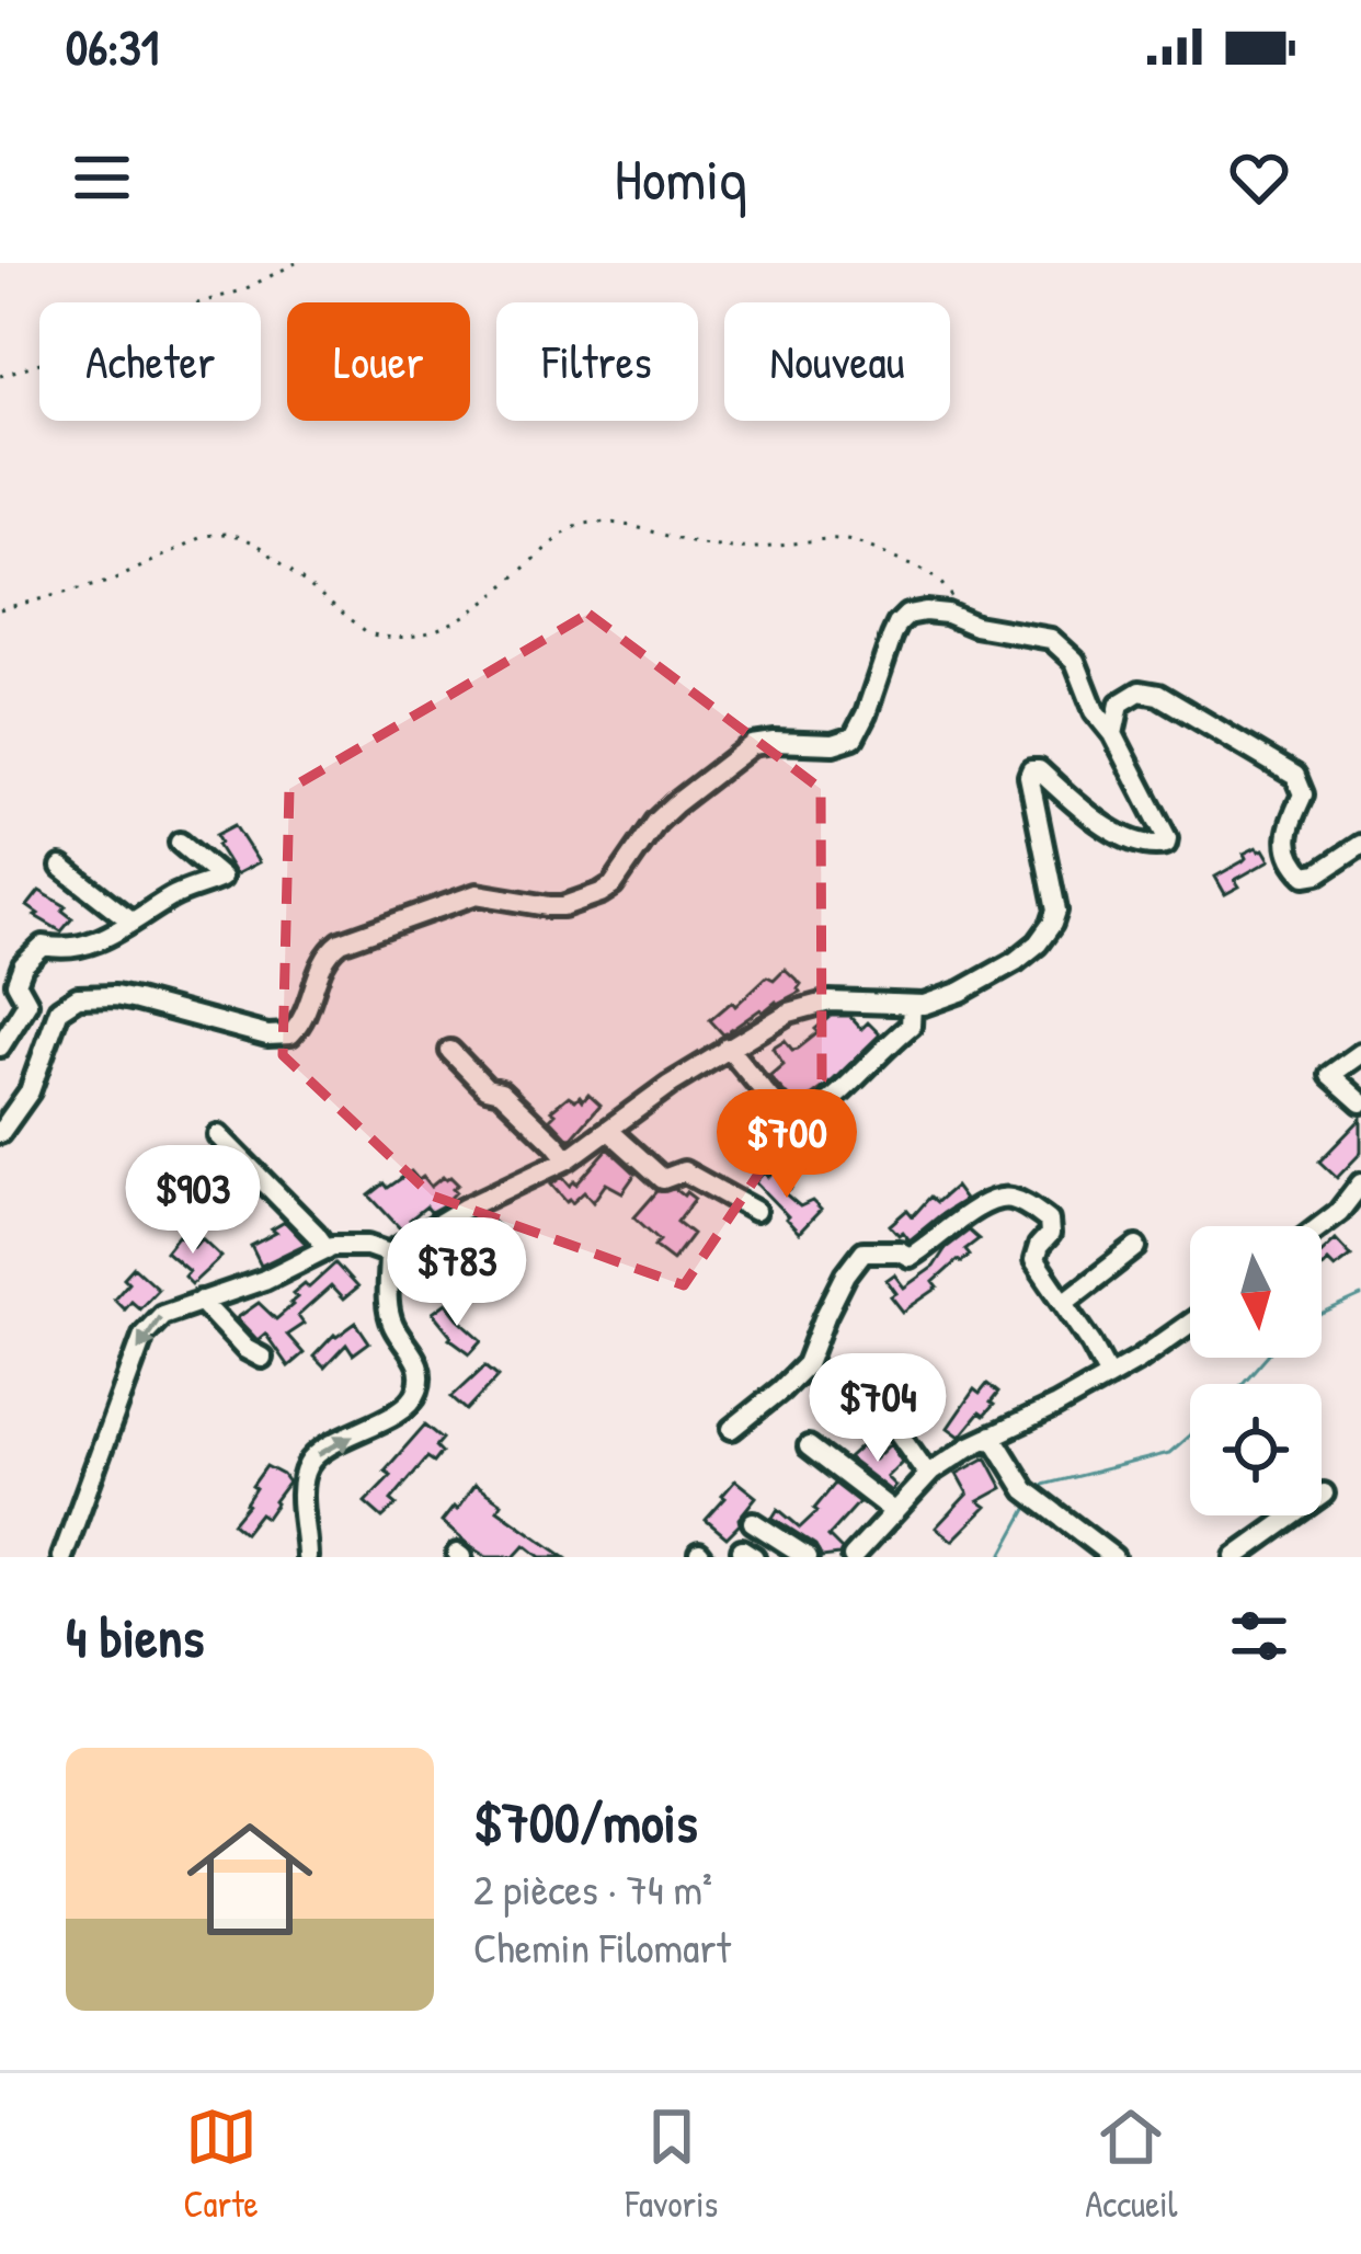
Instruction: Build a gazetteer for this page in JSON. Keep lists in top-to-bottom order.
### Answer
{
  "north": "bottom",
  "page": {
    "status": "06:31",
    "header": "Homiq",
    "chip": [
      "Acheter",
      "Louer",
      "Filtres",
      "Nouveau"
    ],
    "price": [
      "$700",
      "$903",
      "$783",
      "$704"
    ],
    "heading": "4 biens",
    "list": [
      {
        "name": "$700/mois",
        "note": "2 pièces · 74 m² · Chemin Filomart"
      }
    ],
    "tabs": ["Carte", "Favoris", "Accueil"]
  }
}
